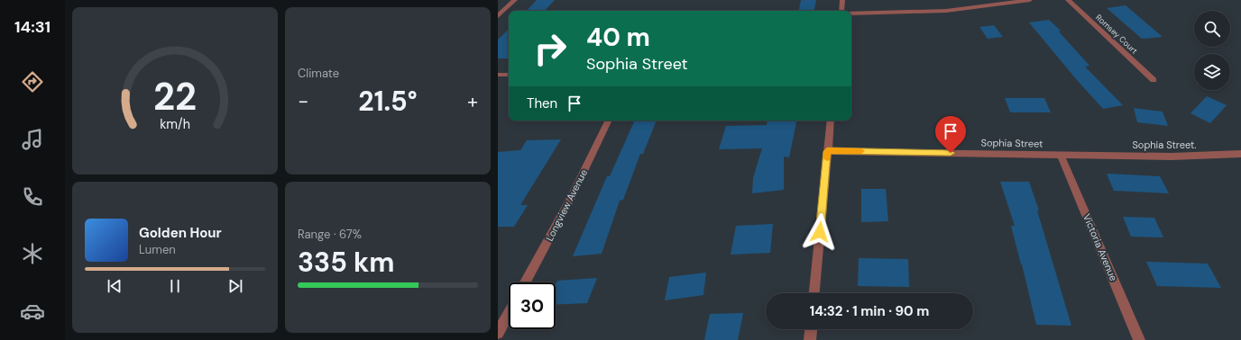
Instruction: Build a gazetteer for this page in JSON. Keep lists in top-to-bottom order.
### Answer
{
  "streets": {
    "street": [
      "Romsey Court",
      "Sophia Street",
      "Sophia Street.",
      "Longview Avenue",
      "Victoria Avenue"
    ]
  },
  "crossings": [
    ["Sophia Street", "Sophia Street."],
    ["Sophia Street", "Victoria Avenue"]
  ],
  "page": {
    "tabs": "14:31",
    "tile": [
      "Climate",
      ["Range · 67%", "335 km"]
    ],
    "turn": ["40 m", "Sophia Street"],
    "heat": ["−", "21.5°", "+"],
    "then": "Then",
    "song": ["Golden Hour", "Lumen"],
    "limit": "30",
    "trip": "14:32 · 1 min · 90 m",
    "gauge": ["22", "km/h"]
  }
}
